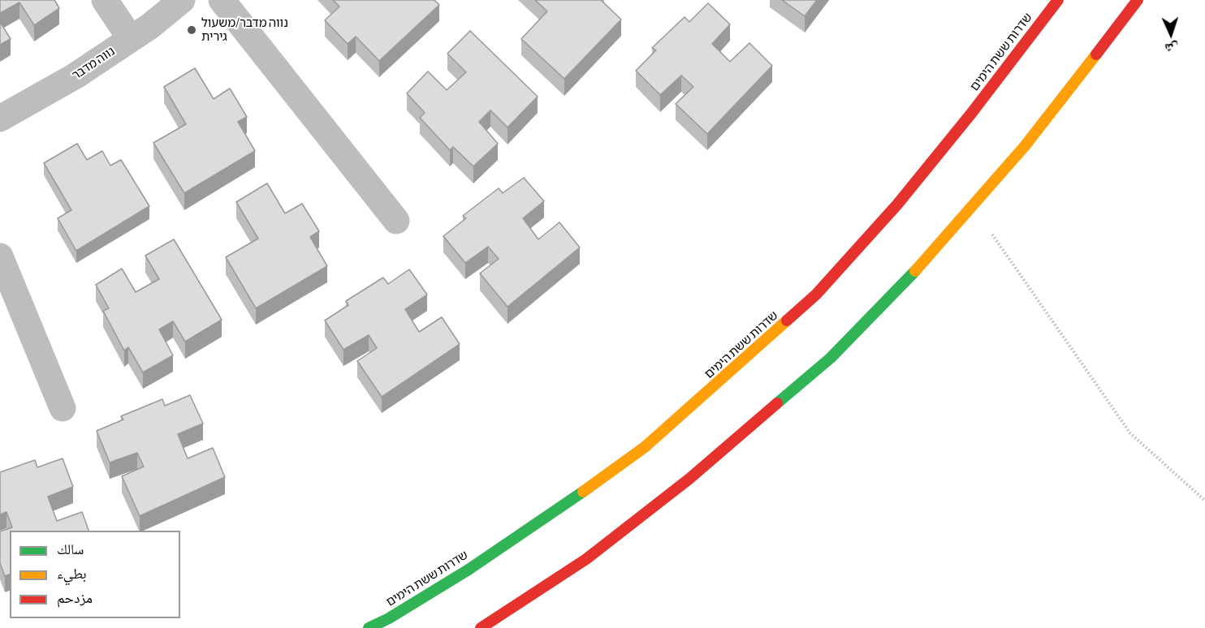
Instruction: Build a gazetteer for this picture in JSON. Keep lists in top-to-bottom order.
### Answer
{
  "streets": {
    "main road": ["שדרות ששת הימים"],
    "street": ["נווה מדבר"]
  },
  "places": ["נווה מדבר/משעול גירית"],
  "legend": ["سالك", "بطيء", "مزدحم"],
  "north": "bottom"
}
